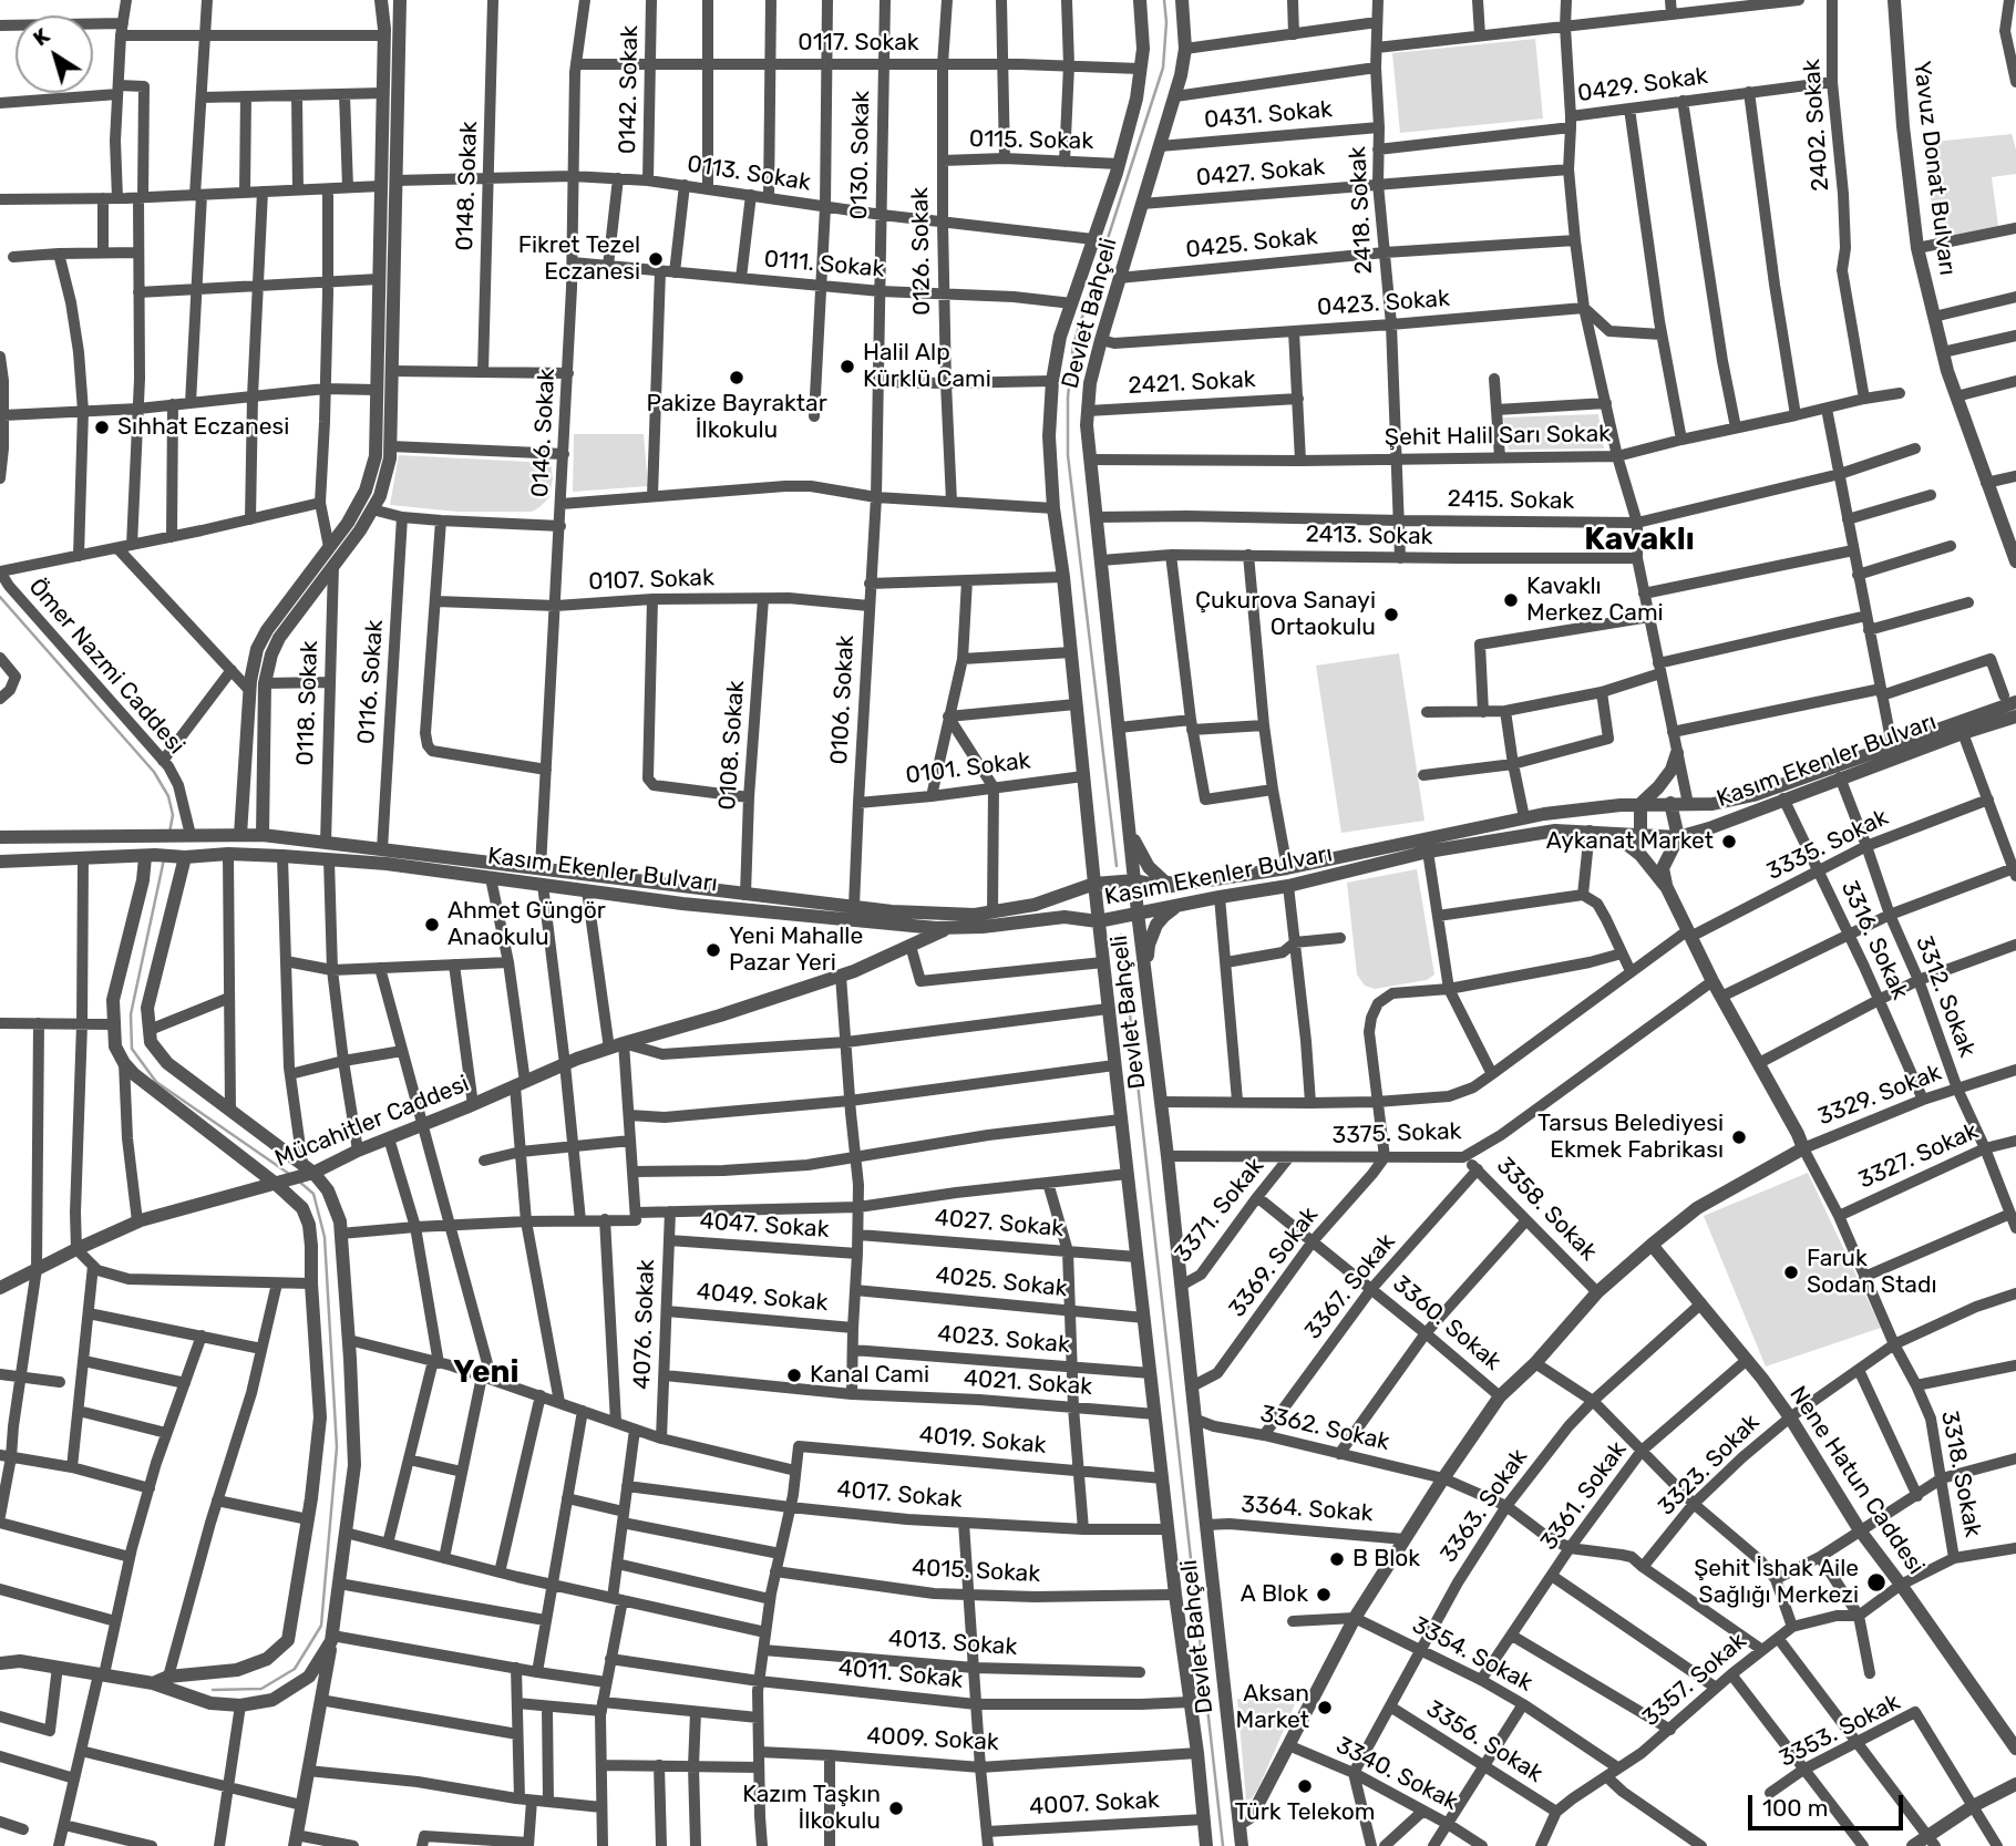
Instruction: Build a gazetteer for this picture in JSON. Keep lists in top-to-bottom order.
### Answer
{
  "streets": {
    "street": [
      "0117. Sokak",
      "0429. Sokak",
      "0142. Sokak",
      "0431. Sokak",
      "2402. Sokak",
      "0115. Sokak",
      "0130. Sokak",
      "Yavuz Donat Bulvarı",
      "0427. Sokak",
      "0113. Sokak",
      "0148. Sokak",
      "2418. Sokak",
      "0425. Sokak",
      "0126. Sokak",
      "0111. Sokak",
      "0423. Sokak",
      "Devlet Bahçeli",
      "2421. Sokak",
      "0146. Sokak",
      "Şehit Halil Sarı Sokak",
      "2415. Sokak",
      "2413. Sokak",
      "0107. Sokak",
      "Ömer Nazmi Caddesi",
      "0116. Sokak",
      "0106. Sokak",
      "0118. Sokak",
      "0108. Sokak",
      "Kasım Ekenler Bulvarı",
      "0101. Sokak",
      "3335. Sokak",
      "3316. Sokak",
      "3312. Sokak",
      "3329. Sokak",
      "Mücahitler Caddesi",
      "3375. Sokak",
      "3327. Sokak",
      "3358. Sokak",
      "3371. Sokak",
      "4027. Sokak",
      "4047. Sokak",
      "3369. Sokak",
      "4025. Sokak",
      "3367. Sokak",
      "4049. Sokak",
      "3360. Sokak",
      "4076. Sokak",
      "4023. Sokak",
      "4021. Sokak",
      "3362. Sokak",
      "4019. Sokak",
      "3323. Sokak",
      "3318. Sokak",
      "Nene Hatun Caddesi",
      "4017. Sokak",
      "3361. Sokak",
      "3363. Sokak",
      "3364. Sokak",
      "4015. Sokak",
      "4013. Sokak",
      "3354. Sokak",
      "4011. Sokak",
      "3357. Sokak",
      "3353. Sokak",
      "4009. Sokak",
      "3356. Sokak",
      "3340. Sokak",
      "4007. Sokak"
    ]
  },
  "crossings": [
    ["0117. Sokak", "0142. Sokak"],
    ["0117. Sokak", "0130. Sokak"],
    ["0117. Sokak", "0126. Sokak"],
    ["0117. Sokak", "Devlet Bahçeli"],
    ["0117. Sokak", "0146. Sokak"],
    ["0429. Sokak", "2402. Sokak"],
    ["0429. Sokak", "2418. Sokak"],
    ["0142. Sokak", "0113. Sokak"],
    ["0431. Sokak", "2418. Sokak"],
    ["0431. Sokak", "Devlet Bahçeli"],
    ["2402. Sokak", "Şehit Halil Sarı Sokak"],
    ["0115. Sokak", "0126. Sokak"],
    ["0115. Sokak", "Devlet Bahçeli"],
    ["0130. Sokak", "0113. Sokak"],
    ["0130. Sokak", "0111. Sokak"],
    ["0130. Sokak", "0106. Sokak"],
    ["0427. Sokak", "2418. Sokak"],
    ["0427. Sokak", "Devlet Bahçeli"],
    ["0113. Sokak", "0148. Sokak"],
    ["0113. Sokak", "0126. Sokak"],
    ["0113. Sokak", "Devlet Bahçeli"],
    ["0113. Sokak", "0146. Sokak"],
    ["2418. Sokak", "0425. Sokak"],
    ["2418. Sokak", "0423. Sokak"],
    ["2418. Sokak", "Şehit Halil Sarı Sokak"],
    ["2418. Sokak", "2415. Sokak"],
    ["2418. Sokak", "2413. Sokak"],
    ["0425. Sokak", "Devlet Bahçeli"],
    ["0126. Sokak", "0111. Sokak"],
    ["0111. Sokak", "Devlet Bahçeli"],
    ["0111. Sokak", "0146. Sokak"],
    ["0423. Sokak", "Devlet Bahçeli"],
    ["Devlet Bahçeli", "2421. Sokak"],
    ["Devlet Bahçeli", "Şehit Halil Sarı Sokak"],
    ["Devlet Bahçeli", "2415. Sokak"],
    ["Devlet Bahçeli", "2413. Sokak"],
    ["Devlet Bahçeli", "Kasım Ekenler Bulvarı"],
    ["Devlet Bahçeli", "0101. Sokak"],
    ["Devlet Bahçeli", "3335. Sokak"],
    ["Devlet Bahçeli", "3375. Sokak"],
    ["Devlet Bahçeli", "3371. Sokak"],
    ["Devlet Bahçeli", "4027. Sokak"],
    ["Devlet Bahçeli", "3369. Sokak"],
    ["Devlet Bahçeli", "4025. Sokak"],
    ["Devlet Bahçeli", "4023. Sokak"],
    ["Devlet Bahçeli", "4021. Sokak"],
    ["Devlet Bahçeli", "3362. Sokak"],
    ["Devlet Bahçeli", "4019. Sokak"],
    ["Devlet Bahçeli", "4017. Sokak"],
    ["Devlet Bahçeli", "3364. Sokak"],
    ["Devlet Bahçeli", "4015. Sokak"],
    ["Devlet Bahçeli", "4011. Sokak"],
    ["Devlet Bahçeli", "4009. Sokak"],
    ["Devlet Bahçeli", "4007. Sokak"],
    ["0146. Sokak", "0107. Sokak"],
    ["0146. Sokak", "Kasım Ekenler Bulvarı"],
    ["0107. Sokak", "0106. Sokak"],
    ["0107. Sokak", "0108. Sokak"],
    ["Ömer Nazmi Caddesi", "Kasım Ekenler Bulvarı"],
    ["0116. Sokak", "Kasım Ekenler Bulvarı"],
    ["0106. Sokak", "Kasım Ekenler Bulvarı"],
    ["0106. Sokak", "0101. Sokak"],
    ["0118. Sokak", "Kasım Ekenler Bulvarı"],
    ["0108. Sokak", "Kasım Ekenler Bulvarı"],
    ["Kasım Ekenler Bulvarı", "3316. Sokak"],
    ["Kasım Ekenler Bulvarı", "3312. Sokak"],
    ["Kasım Ekenler Bulvarı", "Mücahitler Caddesi"],
    ["3335. Sokak", "3316. Sokak"],
    ["3335. Sokak", "3312. Sokak"],
    ["3316. Sokak", "3329. Sokak"],
    ["3312. Sokak", "3329. Sokak"],
    ["3312. Sokak", "3327. Sokak"],
    ["3329. Sokak", "3318. Sokak"],
    ["3375. Sokak", "3358. Sokak"],
    ["3375. Sokak", "3371. Sokak"],
    ["3375. Sokak", "3369. Sokak"],
    ["3327. Sokak", "3318. Sokak"],
    ["3358. Sokak", "3367. Sokak"],
    ["3371. Sokak", "3360. Sokak"],
    ["4047. Sokak", "4076. Sokak"],
    ["3369. Sokak", "3360. Sokak"],
    ["3367. Sokak", "3360. Sokak"],
    ["3367. Sokak", "3362. Sokak"],
    ["4049. Sokak", "4076. Sokak"],
    ["4076. Sokak", "4021. Sokak"],
    ["3362. Sokak", "3361. Sokak"],
    ["3362. Sokak", "3363. Sokak"],
    ["3323. Sokak", "3318. Sokak"],
    ["3323. Sokak", "Nene Hatun Caddesi"],
    ["Nene Hatun Caddesi", "3361. Sokak"],
    ["Nene Hatun Caddesi", "3363. Sokak"],
    ["3361. Sokak", "3354. Sokak"],
    ["3363. Sokak", "3354. Sokak"],
    ["3363. Sokak", "3356. Sokak"],
    ["3363. Sokak", "3340. Sokak"],
    ["3354. Sokak", "3357. Sokak"],
    ["3357. Sokak", "3356. Sokak"]
  ],
  "districts": ["Kavaklı", "Yeni"],
  "places": [
    "Fikret Tezel Eczanesi",
    "Halil Alp Kürklü Cami",
    "Pakize Bayraktar İlkokulu",
    "Sıhhat Eczanesi",
    "Kavaklı Merkez Cami",
    "Çukurova Sanayi Ortaokulu",
    "Aykanat Market",
    "Ahmet Güngör Anaokulu",
    "Yeni Mahalle Pazar Yeri",
    "Tarsus Belediyesi Ekmek Fabrikası",
    "Faruk Sodan Stadı",
    "Kanal Cami",
    "B Blok",
    "Şehit İshak Aile Sağlığı Merkezi",
    "A Blok",
    "Aksan Market",
    "Türk Telekom",
    "Kazım Taşkın İlkokulu"
  ],
  "scale_bar": "100 m",
  "north": "top left"
}
